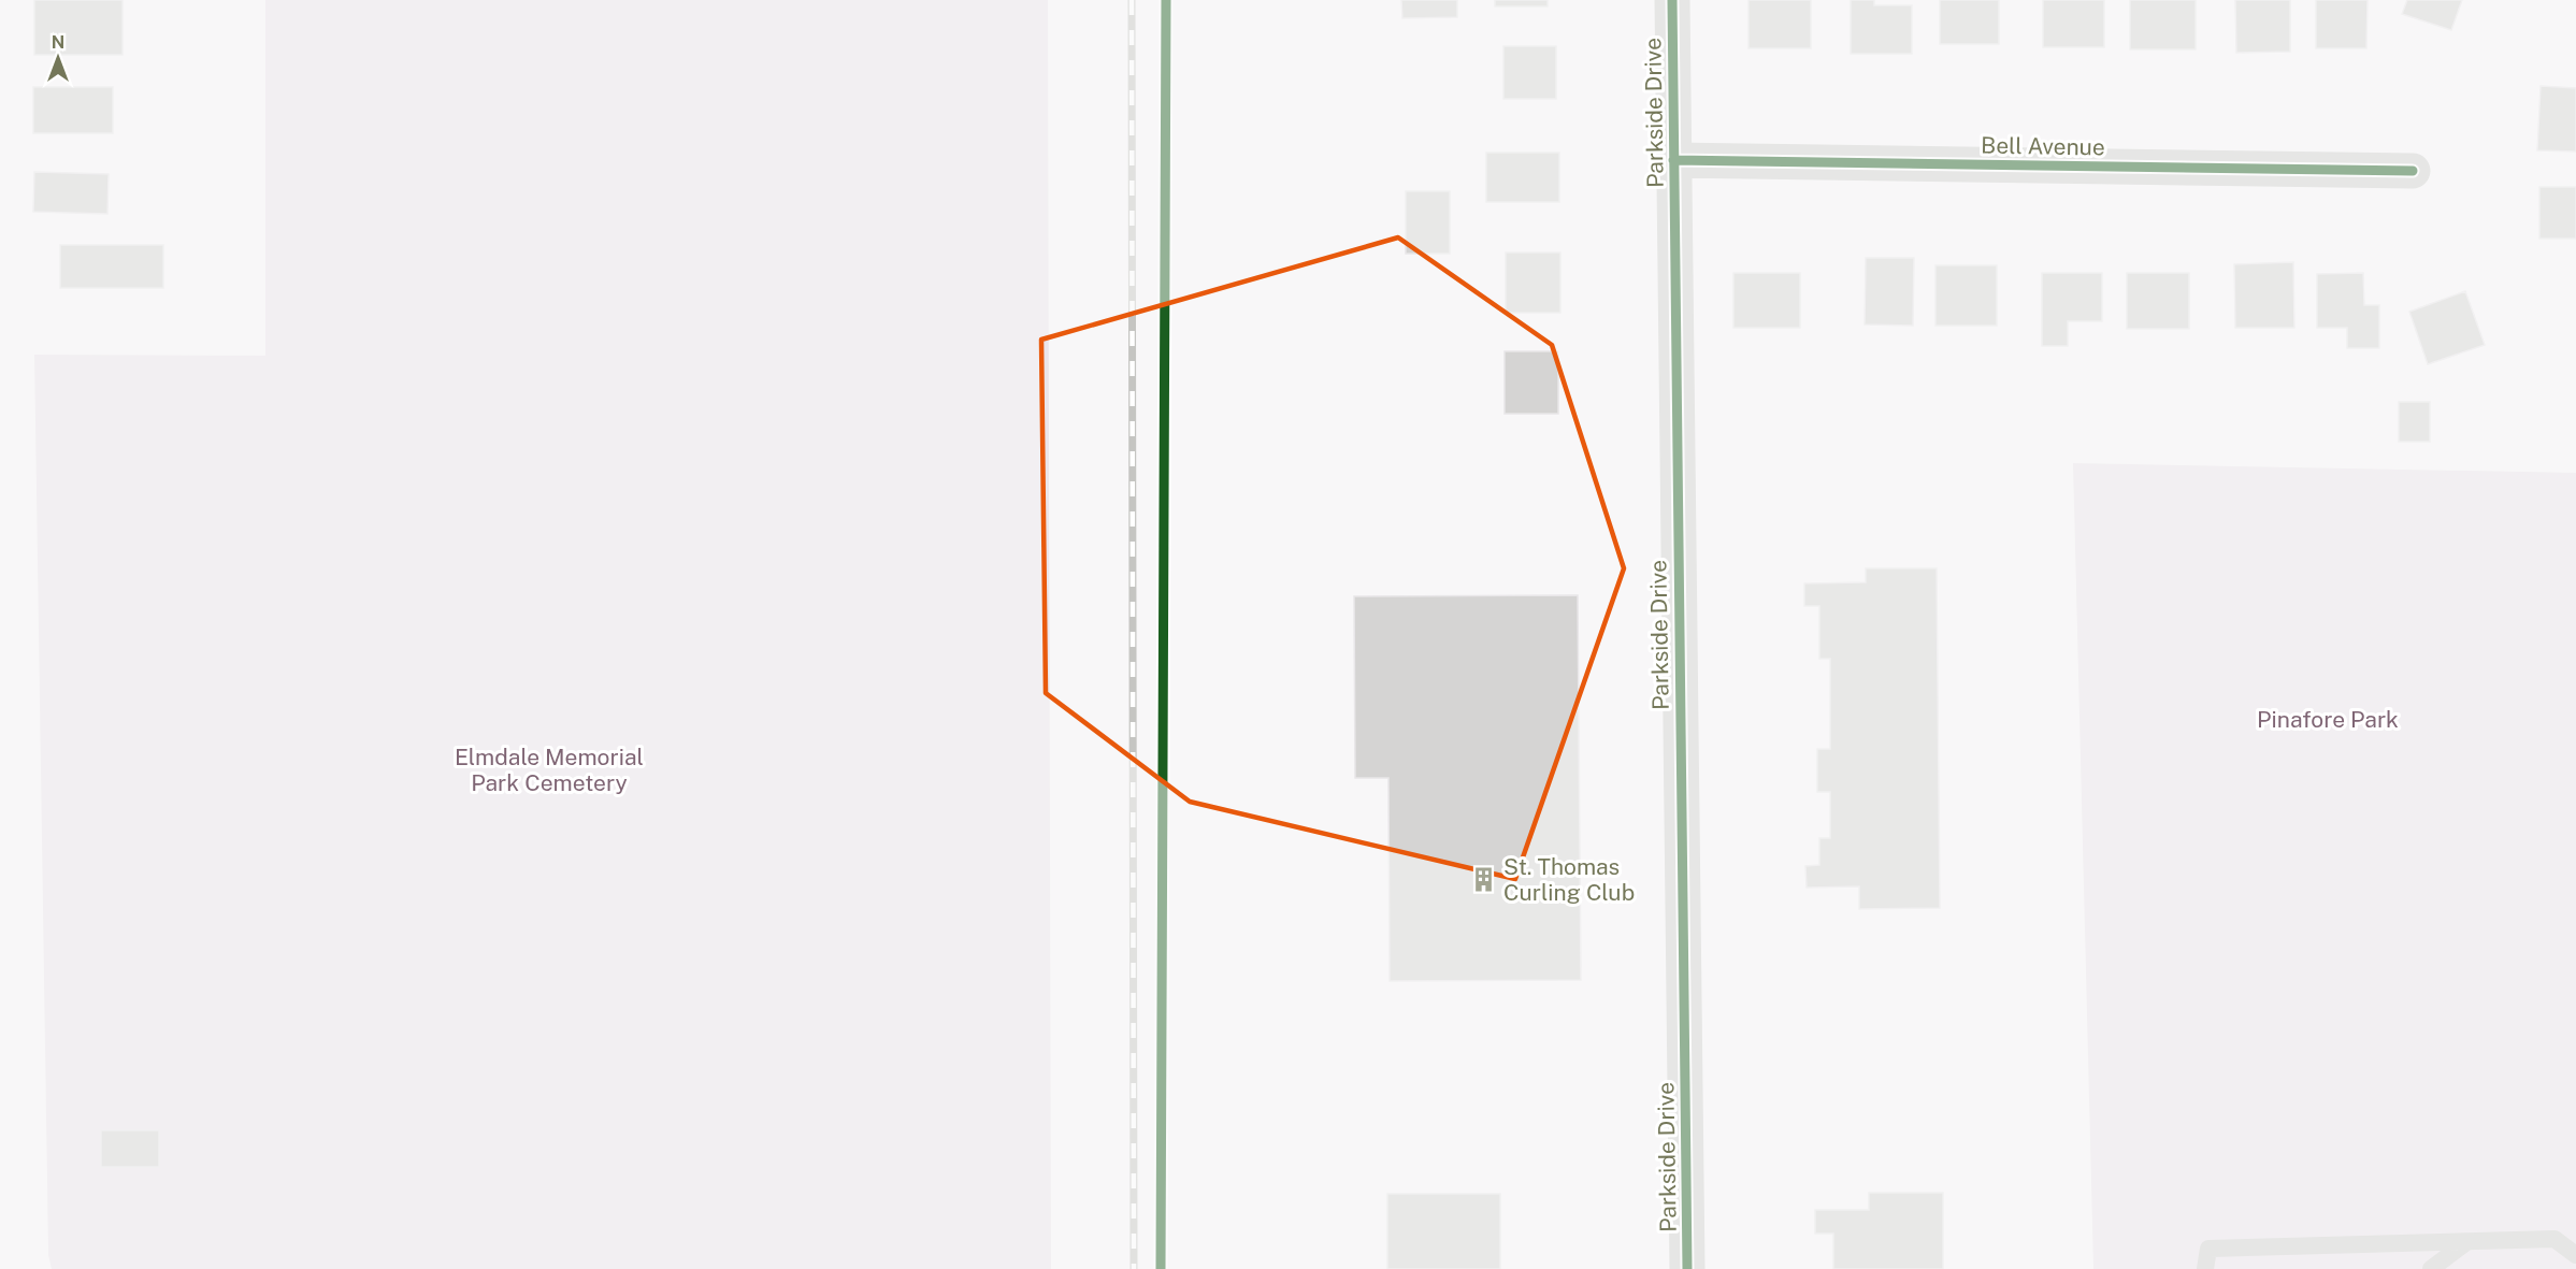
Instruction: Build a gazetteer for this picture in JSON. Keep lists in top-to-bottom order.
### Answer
{
  "streets": {
    "street": ["Parkside Drive", "Bell Avenue"]
  },
  "crossings": [
    ["Parkside Drive", "Bell Avenue"]
  ],
  "parks": ["Pinafore Park", "Elmdale Memorial Park Cemetery"],
  "places": {
    "building": ["St. Thomas Curling Club"]
  },
  "north": "top"
}
